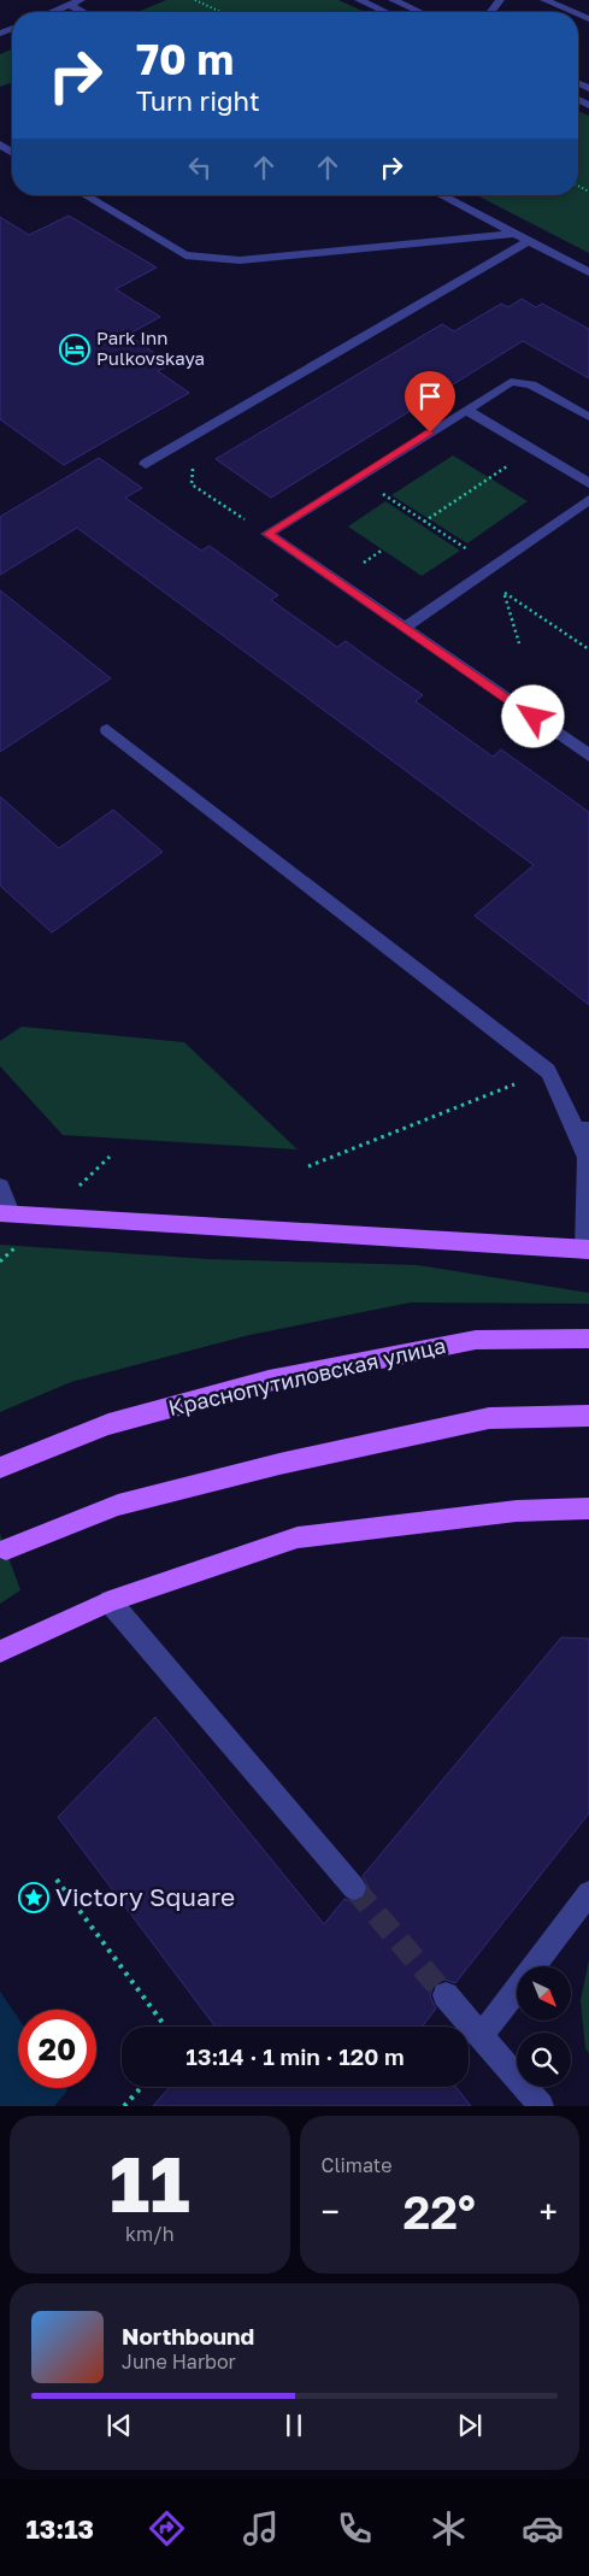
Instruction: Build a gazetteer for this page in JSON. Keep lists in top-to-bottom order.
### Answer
{
  "streets": {
    "main road": ["Краснопутиловская улица"]
  },
  "places": {
    "hotel": ["Park Inn Pulkovskaya"],
    "place": ["Victory Square"]
  },
  "north": "bottom right",
  "page": {
    "turn": ["70 m", "Turn right"],
    "limit": "20",
    "trip": "13:14 · 1 min · 120 m",
    "tile": [
      ["11", "km/h"],
      "Climate"
    ],
    "heat": ["−", "22°", "+"],
    "song": ["Northbound", "June Harbor"],
    "tabs": "13:13"
  }
}
